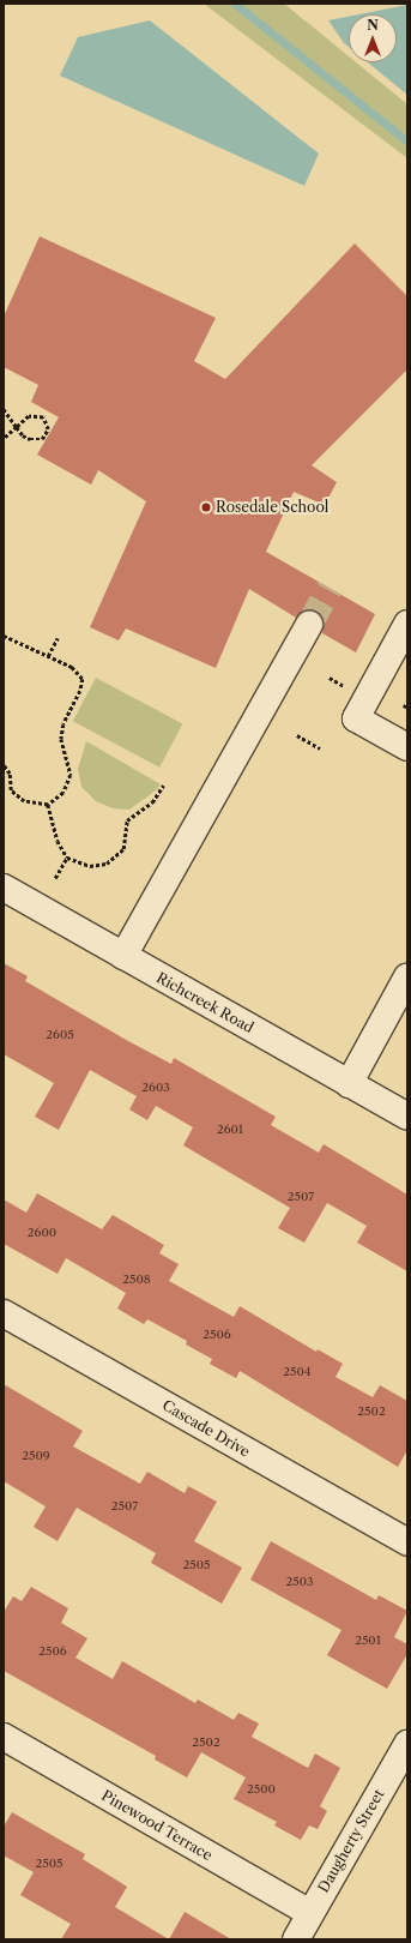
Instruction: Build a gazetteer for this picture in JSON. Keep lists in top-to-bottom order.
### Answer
{
  "streets": {
    "street": [
      "Richcreek Road",
      "Cascade Drive",
      "Pinewood Terrace",
      "Daugherty Street"
    ]
  },
  "crossings": [
    ["Pinewood Terrace", "Daugherty Street"]
  ],
  "places": ["Rosedale School"],
  "house_numbers": [
    "2605",
    "2603",
    "2601",
    "2507",
    "2600",
    "2508",
    "2506",
    "2504",
    "2502",
    "2509",
    "2507",
    "2505",
    "2503",
    "2501",
    "2506",
    "2502",
    "2500",
    "2505"
  ],
  "north": "top"
}
